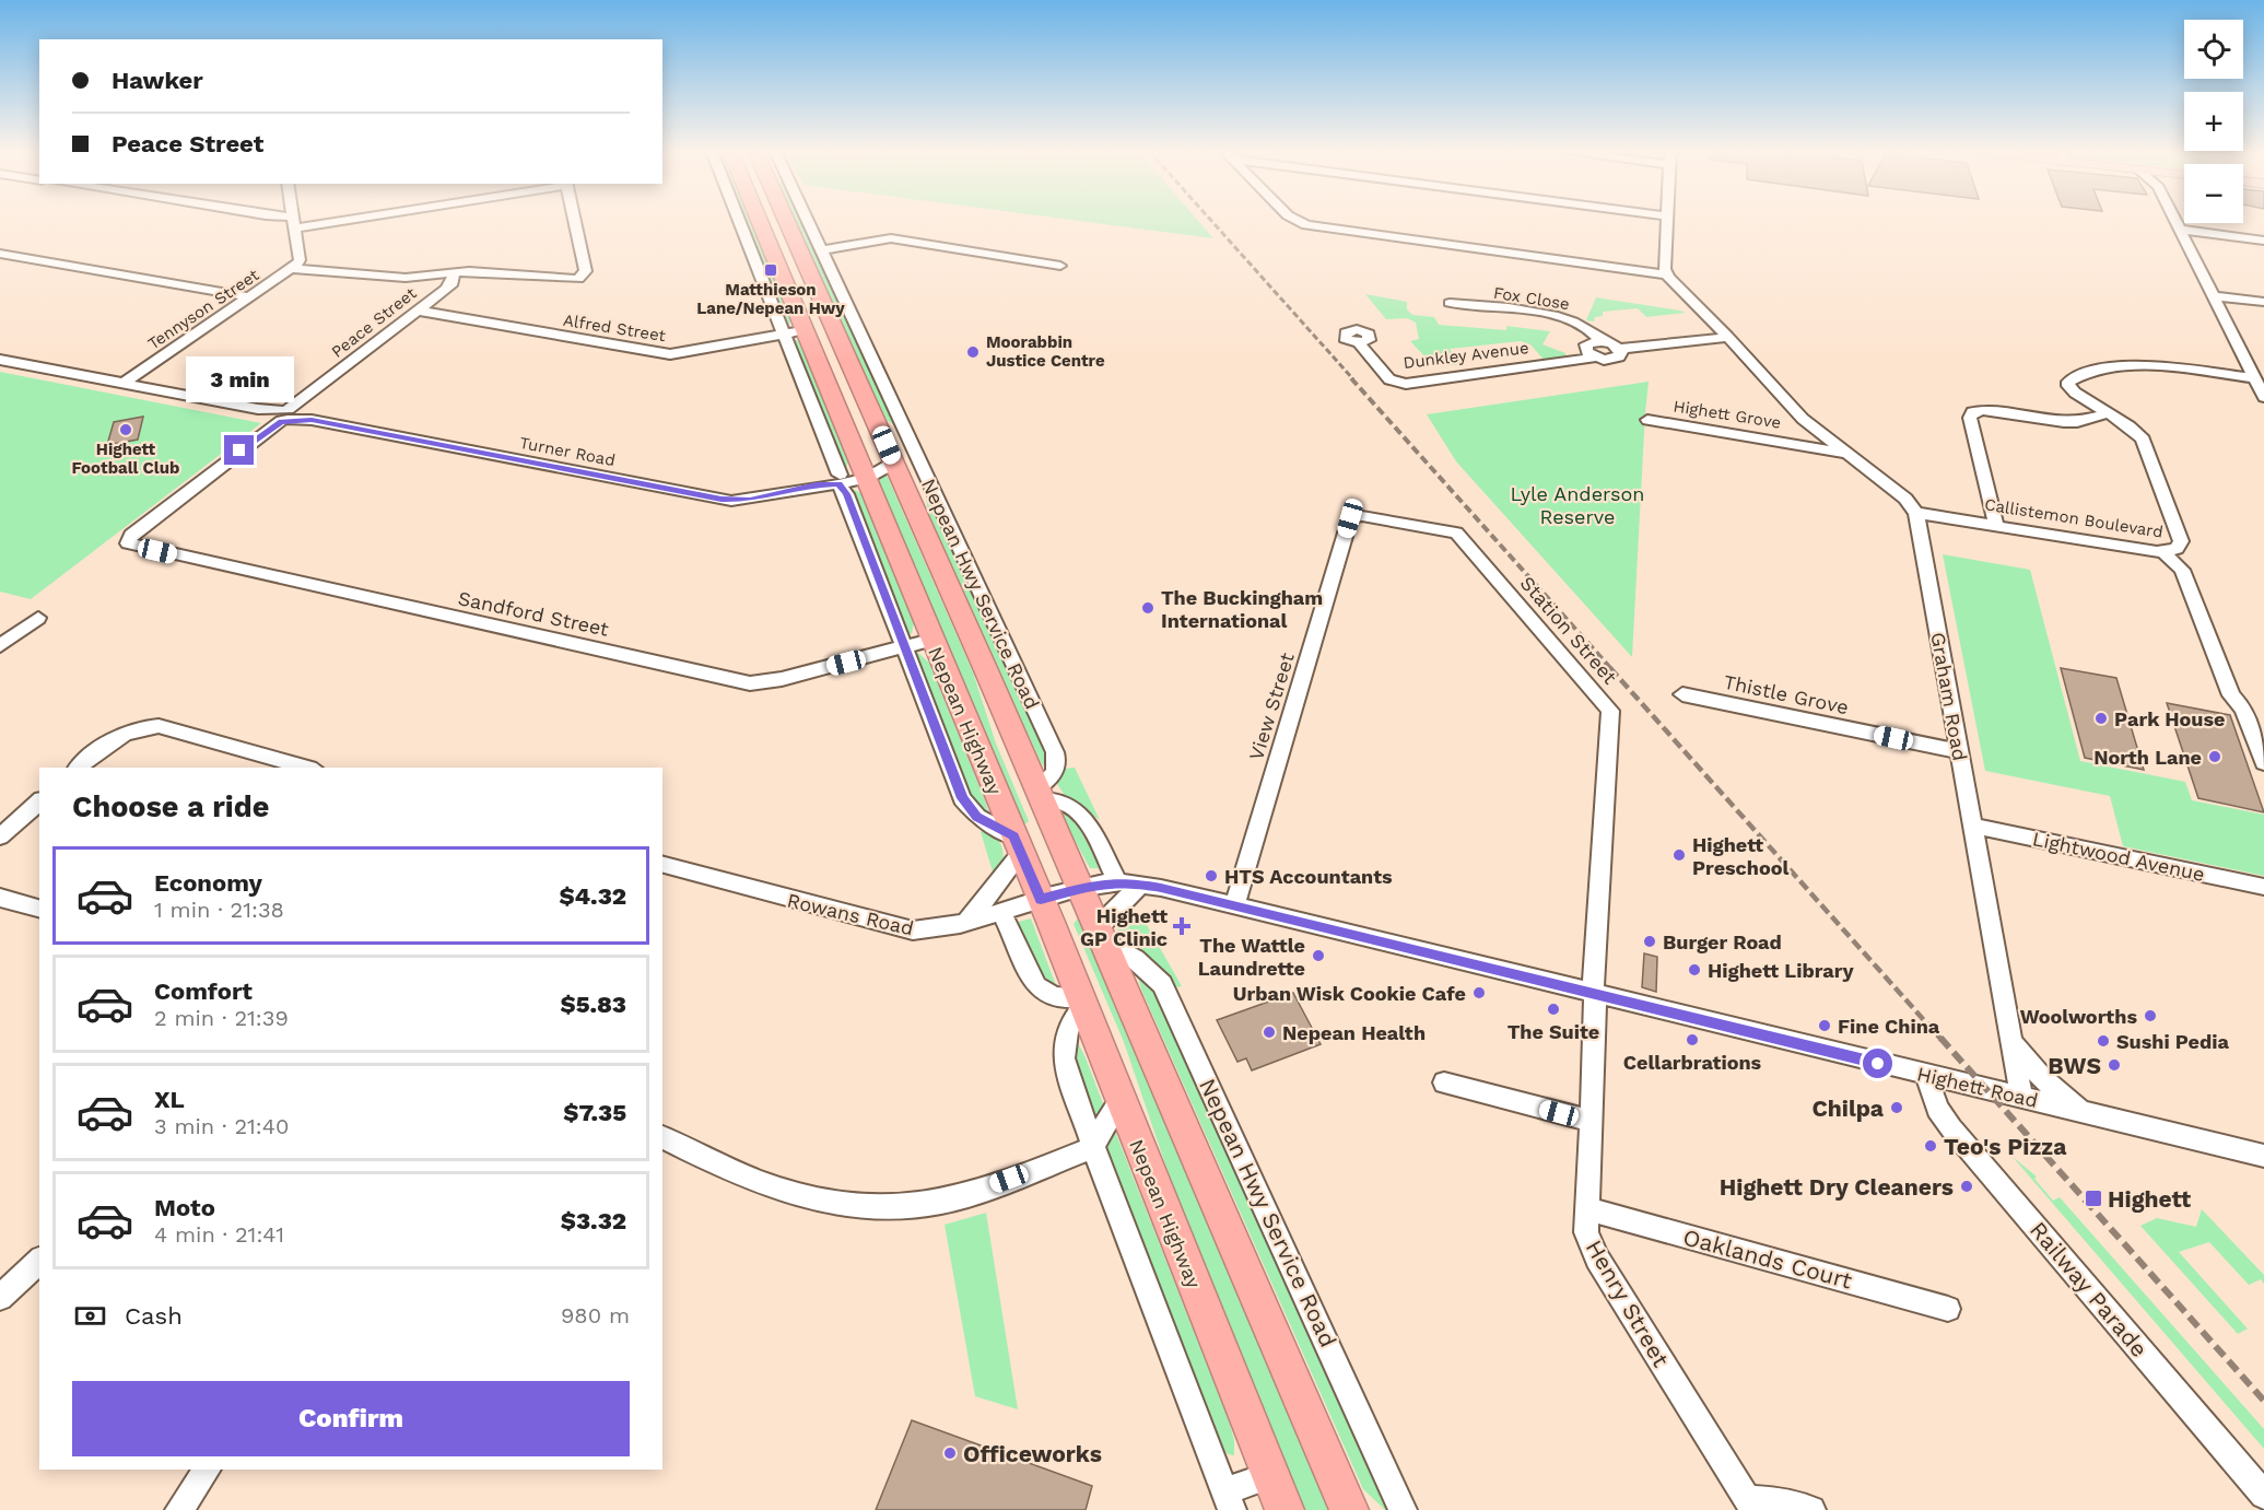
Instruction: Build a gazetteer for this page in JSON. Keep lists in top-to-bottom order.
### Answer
{
  "streets": {
    "highway": ["Nepean Highway"],
    "street": [
      "Fox Close",
      "Tennyson Street",
      "Peace Street",
      "Alfred Street",
      "Dunkley Avenue",
      "Highett Grove",
      "Turner Road",
      "Callistemon Boulevard",
      "Nepean Hwy Service Road",
      "Sandford Street",
      "Station Street",
      "Thistle Grove",
      "Graham Road",
      "View Street",
      "Lightwood Avenue",
      "Rowans Road",
      "Highett Road",
      "Oaklands Court",
      "Railway Parade",
      "Henry Street"
    ]
  },
  "crossings": [
    ["Fox Close", "Dunkley Avenue"],
    ["Tennyson Street", "Turner Road"],
    ["Peace Street", "Alfred Street"],
    ["Peace Street", "Turner Road"],
    ["Peace Street", "Sandford Street"],
    ["Alfred Street", "Nepean Highway"],
    ["Turner Road", "Nepean Highway"],
    ["Callistemon Boulevard", "Graham Road"],
    ["Nepean Hwy Service Road", "Nepean Highway"],
    ["Sandford Street", "Nepean Highway"],
    ["Station Street", "View Street"],
    ["Station Street", "Highett Road"],
    ["Station Street", "Henry Street"],
    ["Thistle Grove", "Graham Road"],
    ["Graham Road", "Lightwood Avenue"],
    ["Graham Road", "Highett Road"],
    ["View Street", "Highett Road"],
    ["Nepean Highway", "Rowans Road"],
    ["Nepean Highway", "Highett Road"],
    ["Rowans Road", "Highett Road"],
    ["Highett Road", "Railway Parade"],
    ["Highett Road", "Henry Street"],
    ["Oaklands Court", "Henry Street"]
  ],
  "parks": ["Lyle Anderson Reserve"],
  "places": {
    "transit": ["Matthieson Lane/Nepean Hwy", "Highett"],
    "other": [
      "Moorabbin Justice Centre",
      "Highett Football Club",
      "The Buckingham International",
      "Park House",
      "North Lane",
      "Highett Preschool",
      "HTS Accountants",
      "Burger Road",
      "The Wattle Laundrette",
      "Highett Library",
      "Urban Wisk Cookie Cafe",
      "The Suite",
      "Woolworths",
      "Fine China",
      "Nepean Health",
      "Cellarbrations",
      "Sushi Pedia",
      "BWS",
      "Chilpa",
      "Teo's Pizza",
      "Highett Dry Cleaners",
      "Officeworks"
    ],
    "health": ["Highett GP Clinic"]
  },
  "page": {
    "map_buttons": ["+", "−"],
    "banner": ["Hawker", "Peace Street"],
    "bubble": "3 min",
    "heading": "Choose a ride",
    "list": [
      {
        "name": "Economy",
        "note": "1 min · 21:38",
        "value": "$4.32"
      },
      {
        "name": "Comfort",
        "note": "2 min · 21:39",
        "value": "$5.83"
      },
      {
        "name": "XL",
        "note": "3 min · 21:40",
        "value": "$7.35"
      },
      {
        "name": "Moto",
        "note": "4 min · 21:41",
        "value": "$3.32"
      }
    ],
    "pay": ["Cash", "980 m"],
    "buttons": "Confirm"
  }
}
